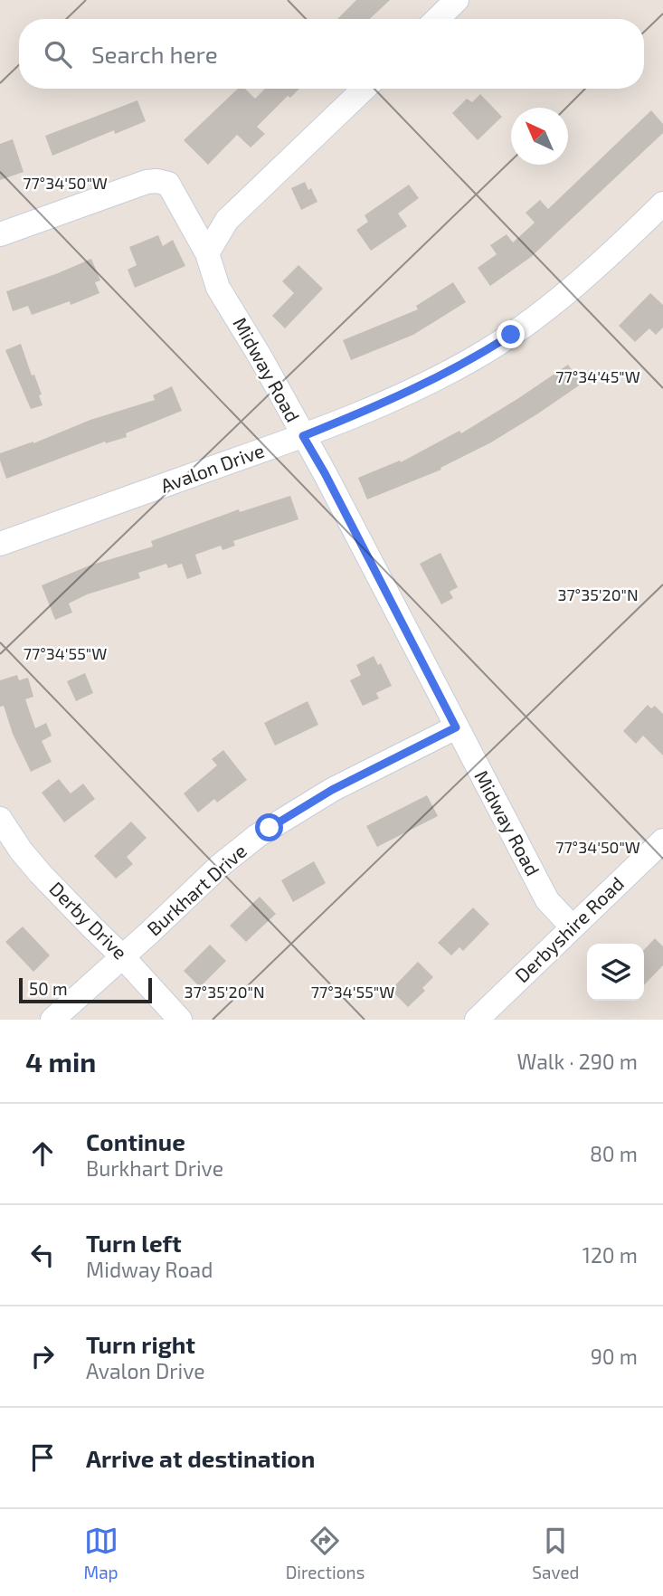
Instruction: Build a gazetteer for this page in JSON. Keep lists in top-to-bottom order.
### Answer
{
  "streets": {
    "street": [
      "Midway Road",
      "Avalon Drive",
      "Burkhart Drive",
      "Derby Drive",
      "Derbyshire Road"
    ]
  },
  "crossings": [
    ["Midway Road", "Avalon Drive"],
    ["Midway Road", "Burkhart Drive"],
    ["Midway Road", "Derbyshire Road"],
    ["Burkhart Drive", "Derby Drive"]
  ],
  "scale_bar": "50 m",
  "north": "top left",
  "page": {
    "search": "Search here",
    "scale": "50 m",
    "heading": ["4 min", "Walk · 290 m"],
    "list": [
      ["Continue", "Burkhart Drive", "80 m"],
      ["Turn left", "Midway Road", "120 m"],
      ["Turn right", "Avalon Drive", "90 m"],
      "Arrive at destination"
    ],
    "nav": ["Map", "Directions", "Saved"]
  },
  "coordinates": [
    "77°34'50\"W",
    "77°34'45\"W",
    "37°35'20\"N",
    "77°34'55\"W"
  ]
}
